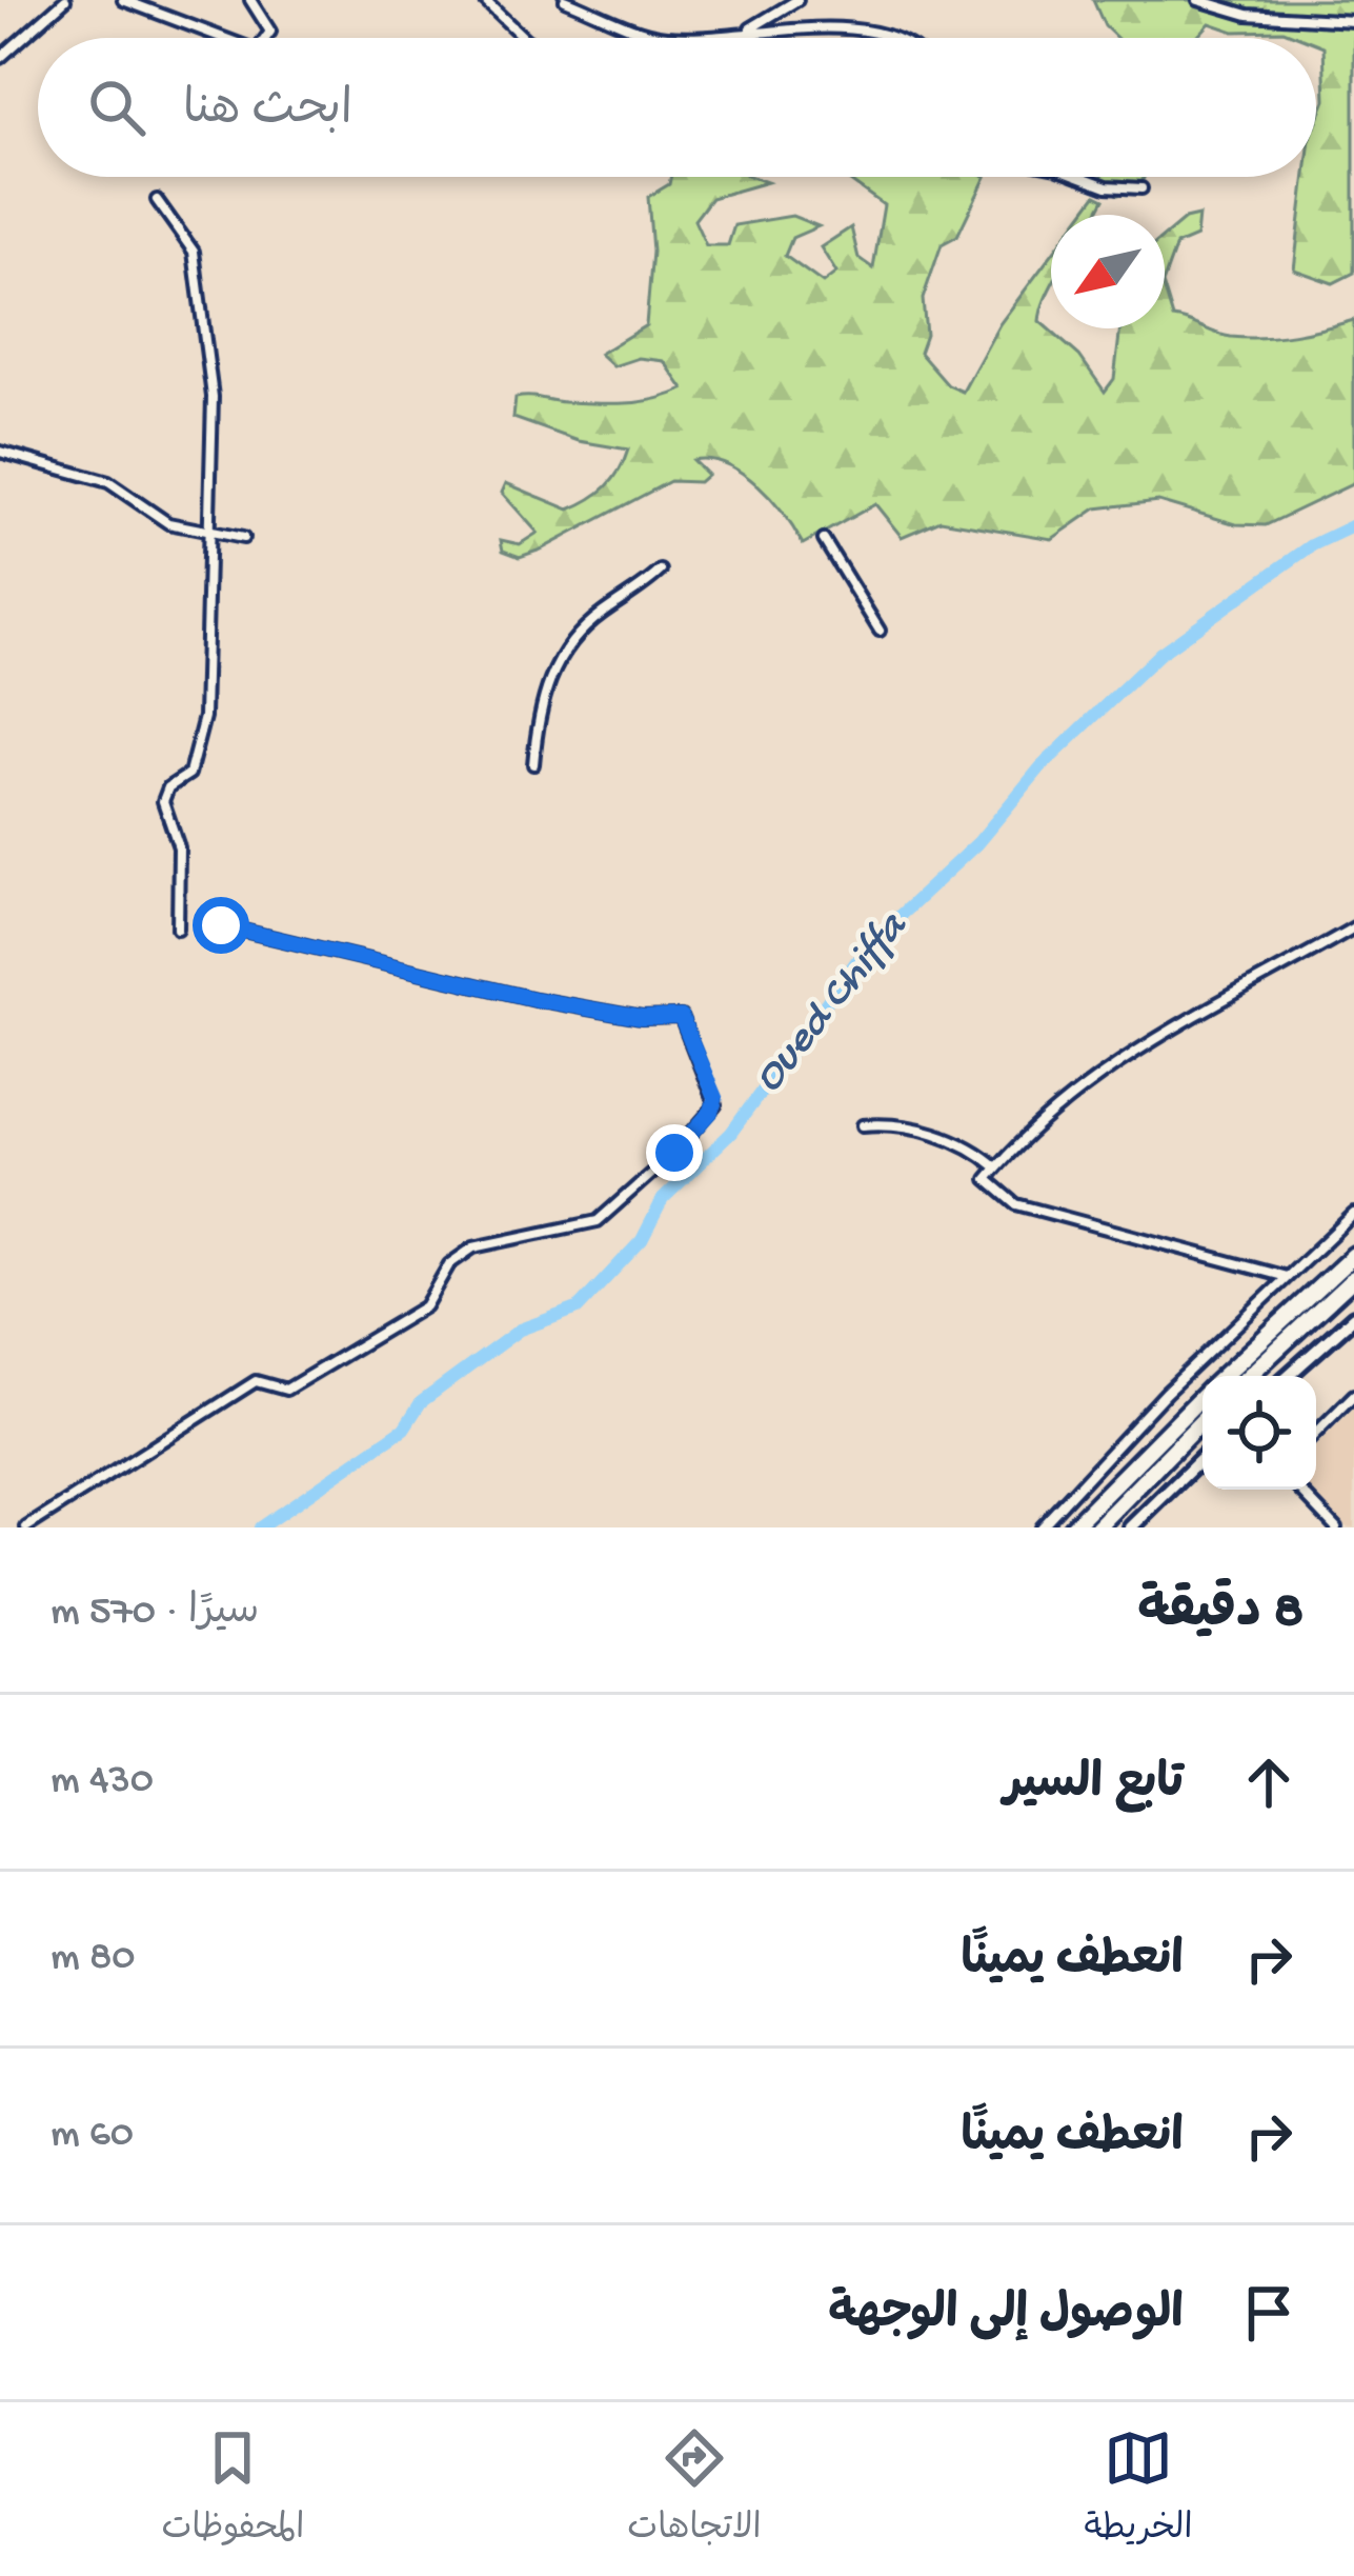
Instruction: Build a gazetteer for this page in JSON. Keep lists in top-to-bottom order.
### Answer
{
  "water": ["Oued Chiffa"],
  "north": "bottom left",
  "page": {
    "search": "ابحث هنا",
    "heading": ["8 دقيقة", "سيرًا · 570 m"],
    "list": [
      ["تابع السير", "430 m"],
      ["انعطف يمينًا", "80 m"],
      ["انعطف يمينًا", "60 m"],
      "الوصول إلى الوجهة"
    ],
    "nav": ["الخريطة", "الاتجاهات", "المحفوظات"]
  }
}
